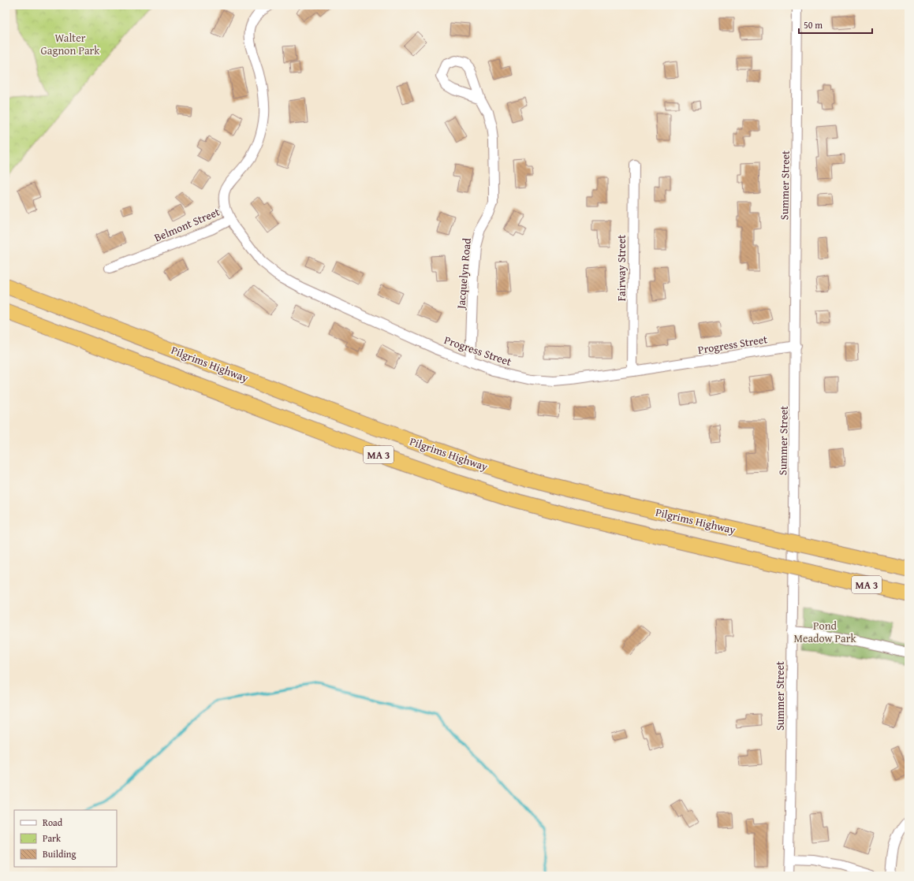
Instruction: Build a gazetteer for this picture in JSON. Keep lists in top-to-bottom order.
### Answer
{
  "streets": {
    "highway": ["Pilgrims Highway", "MA 3"],
    "street": [
      "Summer Street",
      "Belmont Street",
      "Fairway Street",
      "Jacquelyn Road",
      "Progress Street"
    ]
  },
  "crossings": [
    ["Summer Street", "Progress Street"],
    ["Belmont Street", "Progress Street"],
    ["Fairway Street", "Progress Street"],
    ["Jacquelyn Road", "Progress Street"]
  ],
  "parks": ["Walter Gagnon Park", "Pond Meadow Park"],
  "legend": ["Road", "Park", "Building"],
  "scale_bar": "50 m"
}
